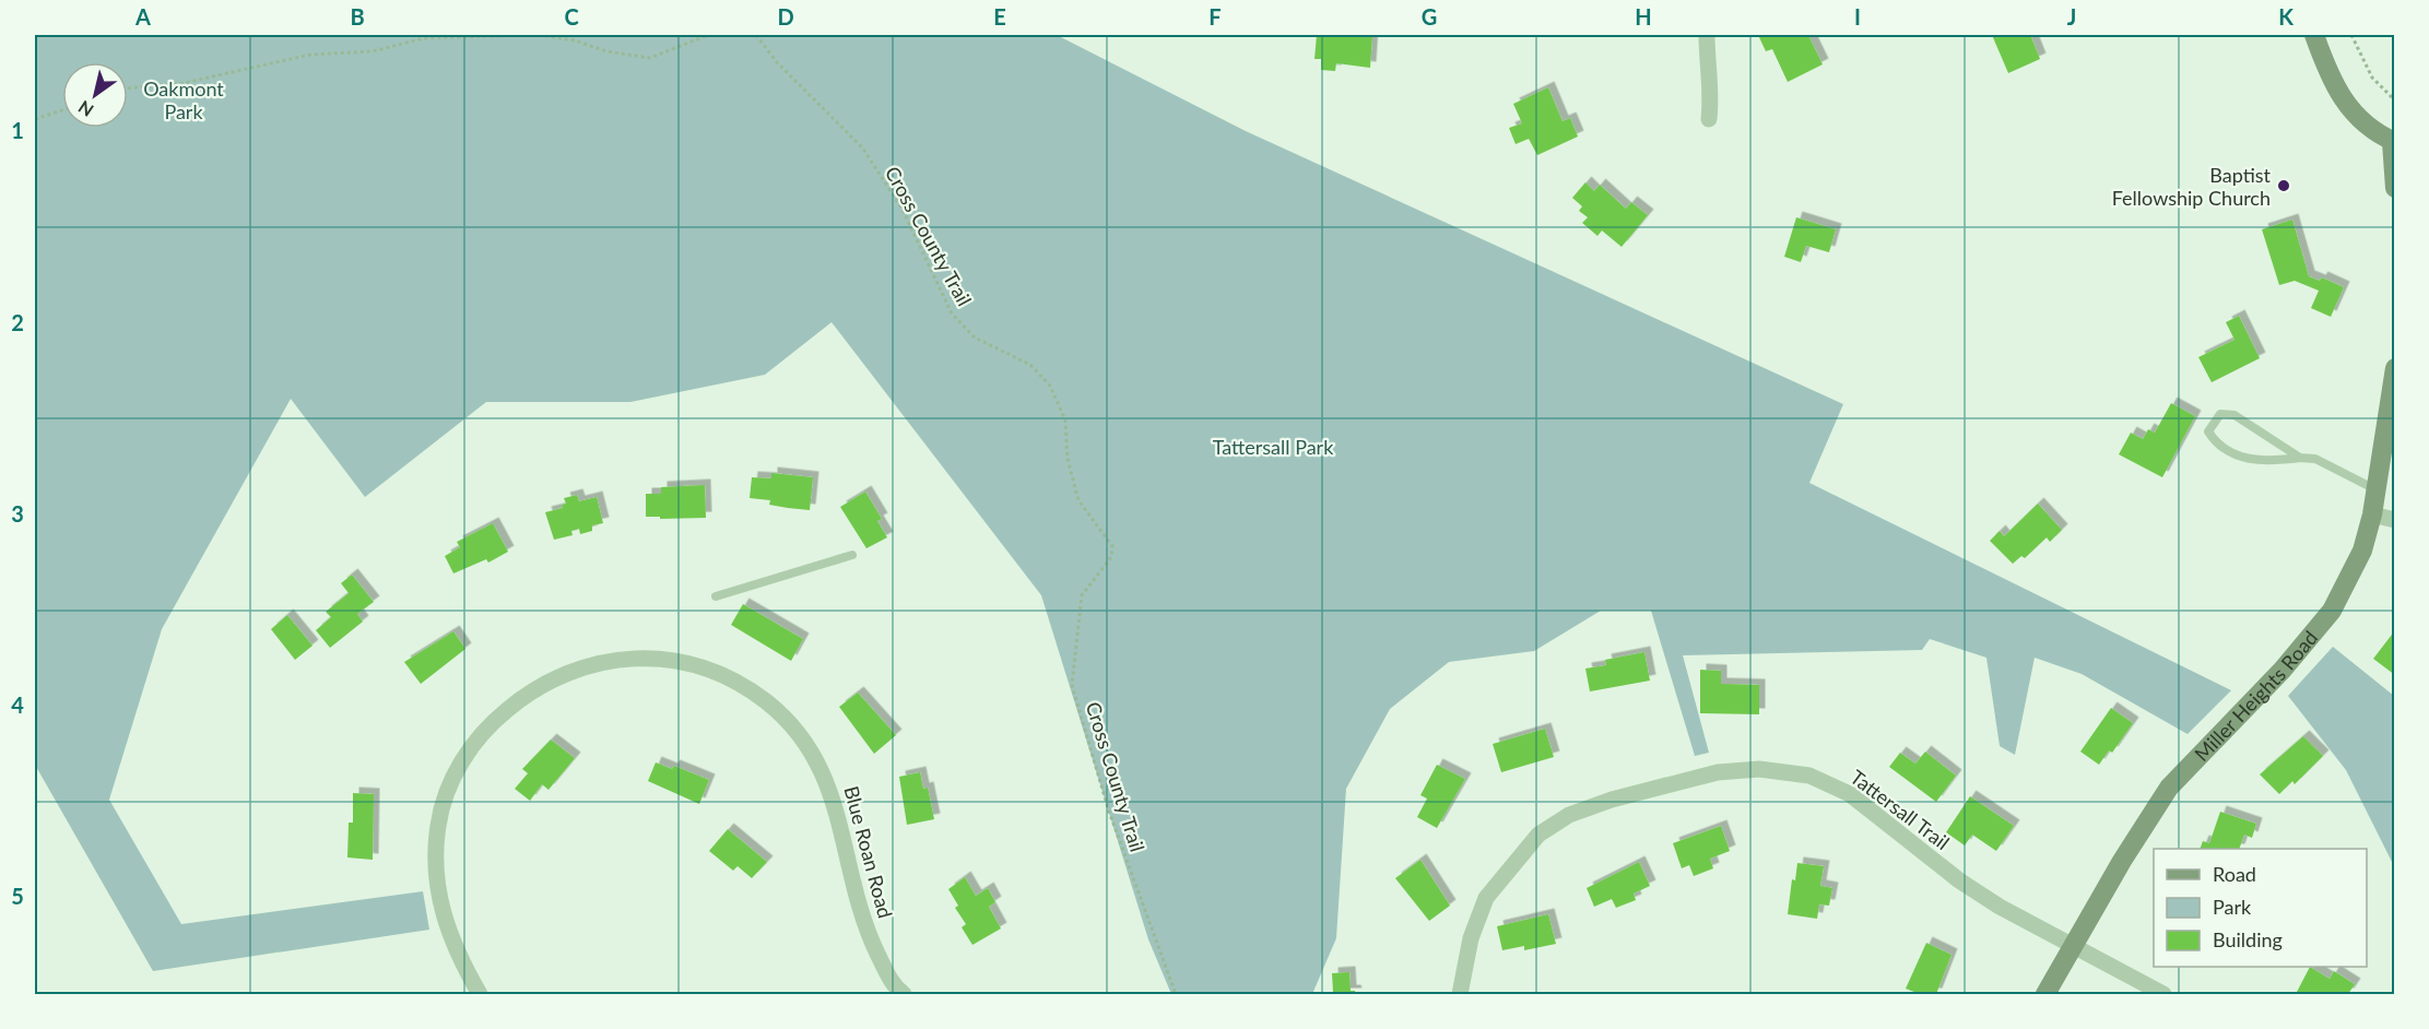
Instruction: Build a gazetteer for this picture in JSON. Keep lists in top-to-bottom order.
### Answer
{
  "streets": {
    "street": ["Miller Heights Road", "Tattersall Trail", "Blue Roan Road"],
    "path": ["Cross County Trail"]
  },
  "crossings": [
    ["Miller Heights Road", "Tattersall Trail"]
  ],
  "parks": ["Oakmont Park", "Tattersall Park"],
  "places": ["Baptist Fellowship Church"],
  "legend": ["Road", "Park", "Building"],
  "north": "bottom left",
  "grid": {
    "columns": [
      "A",
      "B",
      "C",
      "D",
      "E",
      "F",
      "G",
      "H",
      "I",
      "J",
      "K"
    ],
    "rows": [
      "1",
      "2",
      "3",
      "4",
      "5"
    ]
  }
}
